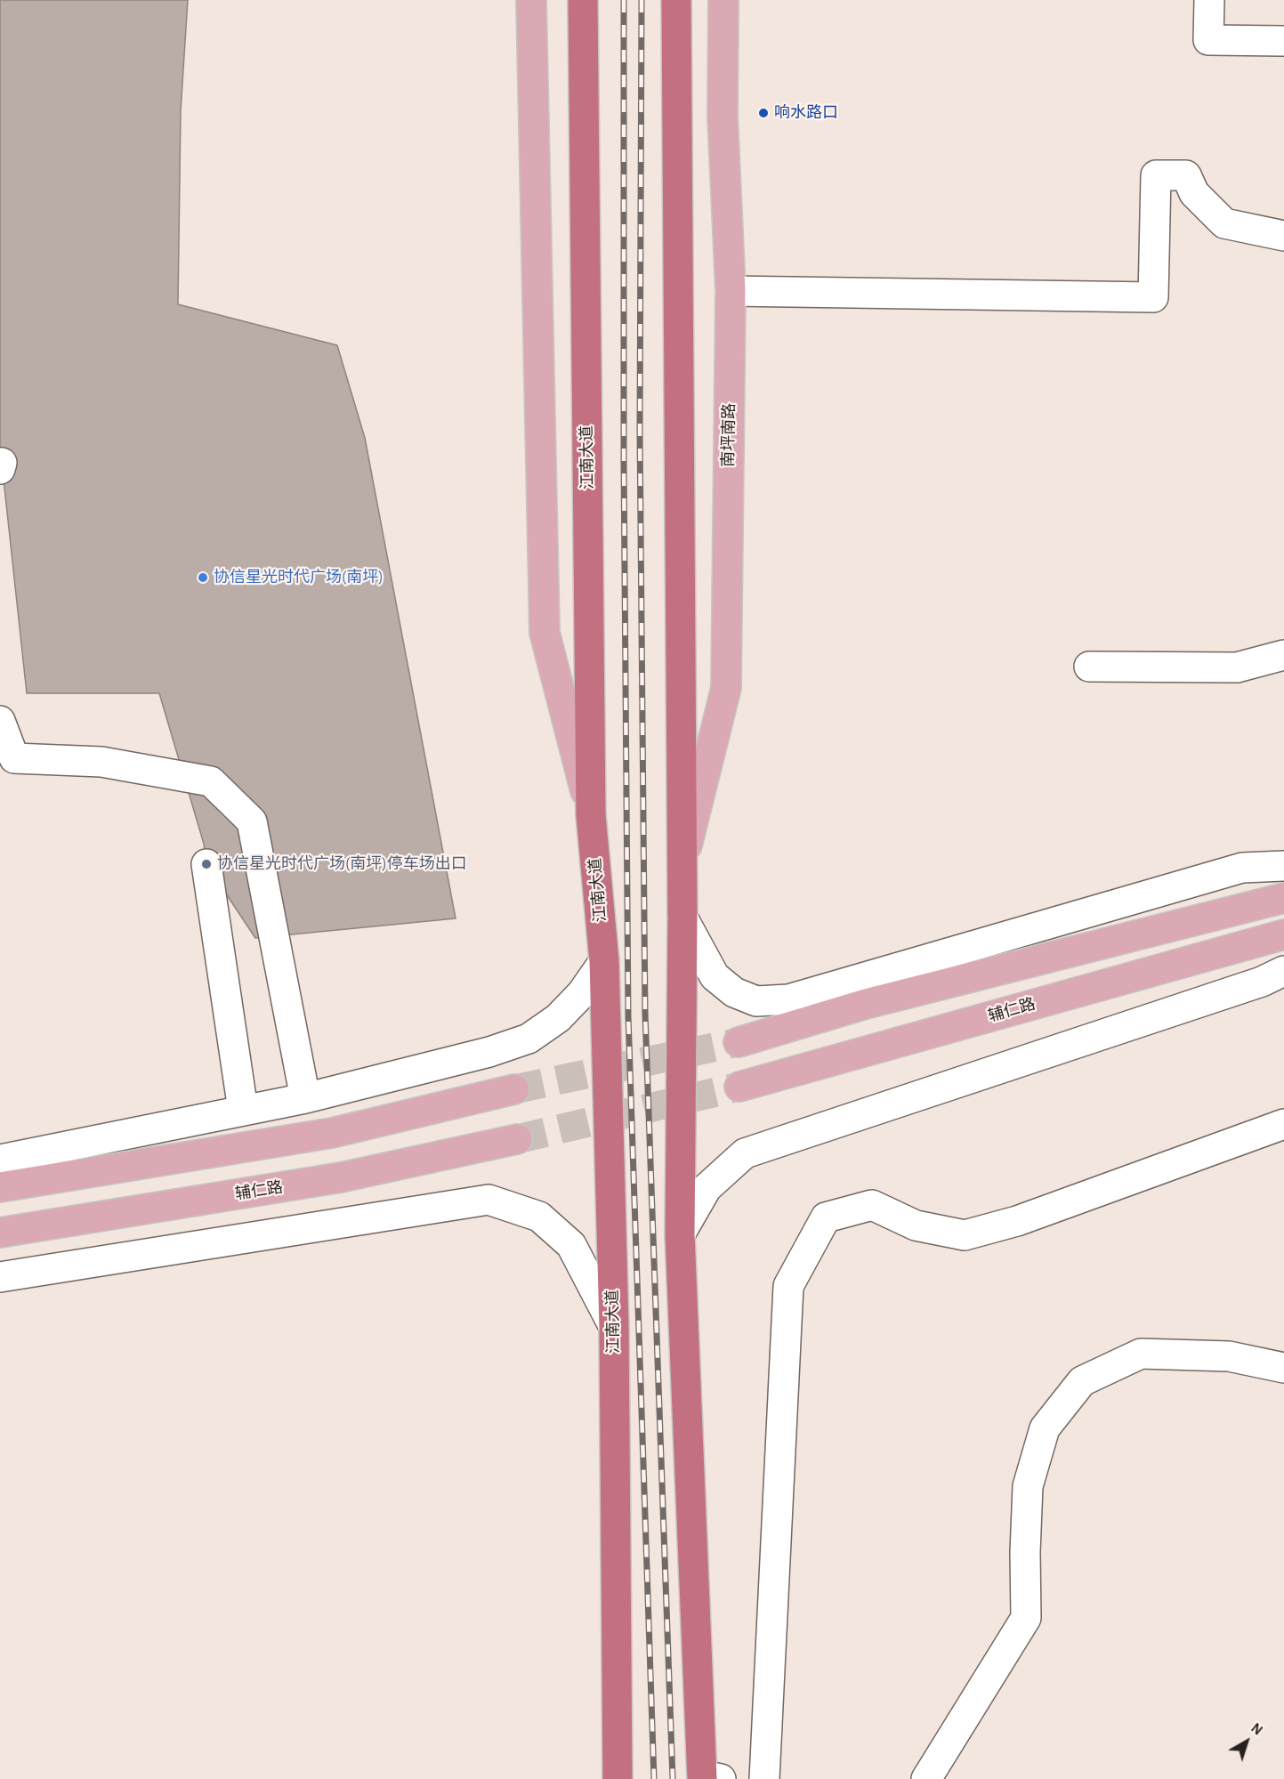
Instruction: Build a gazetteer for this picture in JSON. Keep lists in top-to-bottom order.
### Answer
{
  "streets": {
    "highway": ["江南大道"],
    "main road": ["南坪南路", "辅仁路"]
  },
  "places": ["响水路口", "协信星光时代广场(南坪)", "协信星光时代广场(南坪)停车场出口"],
  "north": "top right"
}
